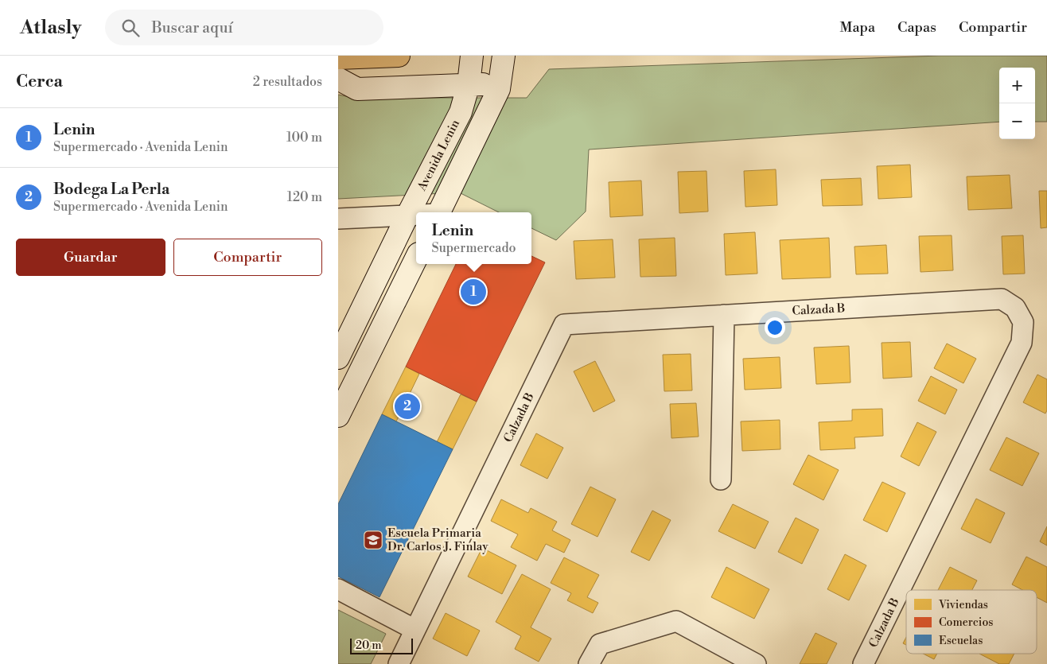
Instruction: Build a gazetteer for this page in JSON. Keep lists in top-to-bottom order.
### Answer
{
  "streets": {
    "street": ["Avenida Lenin", "Calzada B"]
  },
  "places": {
    "school or university": ["Escuela Primaria Dr. Carlos J. Finlay"]
  },
  "legend": ["Viviendas", "Comercios", "Escuelas"],
  "scale_bar": "20 m",
  "page": {
    "header": "Atlasly",
    "search": "Buscar aquí",
    "nav": ["Mapa", "Capas", "Compartir"],
    "heading": ["Cerca", "2 resultados"],
    "map_buttons": ["+", "−"],
    "list": [
      {
        "mark": "1",
        "name": "Lenin",
        "note": "Supermercado · Avenida Lenin",
        "value": "100 m"
      },
      {
        "mark": "2",
        "name": "Bodega La Perla",
        "note": "Supermercado · Avenida Lenin",
        "value": "120 m"
      }
    ],
    "popup": ["Lenin", "Supermercado"],
    "buttons": ["Guardar", "Compartir"],
    "pins": ["1", "2"],
    "scale": "20 m"
  }
}
